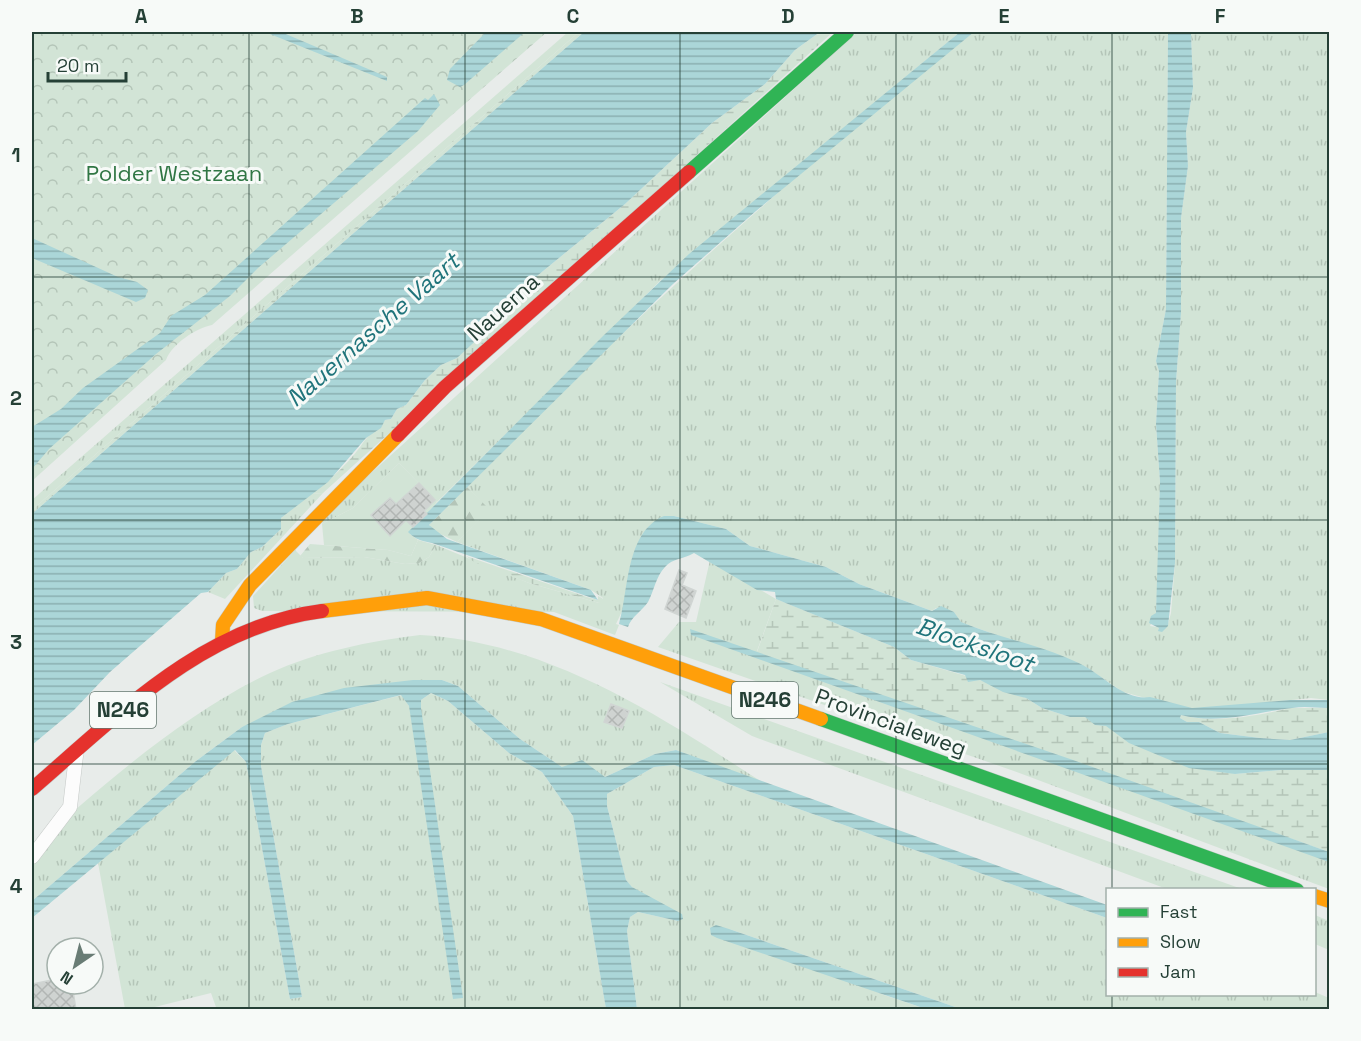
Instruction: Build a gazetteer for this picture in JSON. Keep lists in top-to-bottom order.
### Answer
{
  "streets": {
    "main road": ["Nauerna", "N246", "Provincialeweg"]
  },
  "crossings": [
    ["Nauerna", "N246"],
    ["Nauerna", "Provincialeweg"],
    ["N246", "Provincialeweg"]
  ],
  "water": ["Nauernasche Vaart", "Blocksloot"],
  "parks": ["Polder Westzaan"],
  "legend": ["Fast", "Slow", "Jam"],
  "scale_bar": "20 m",
  "north": "bottom left",
  "grid": {
    "columns": [
      "A",
      "B",
      "C",
      "D",
      "E",
      "F"
    ],
    "rows": [
      "1",
      "2",
      "3",
      "4"
    ]
  }
}
